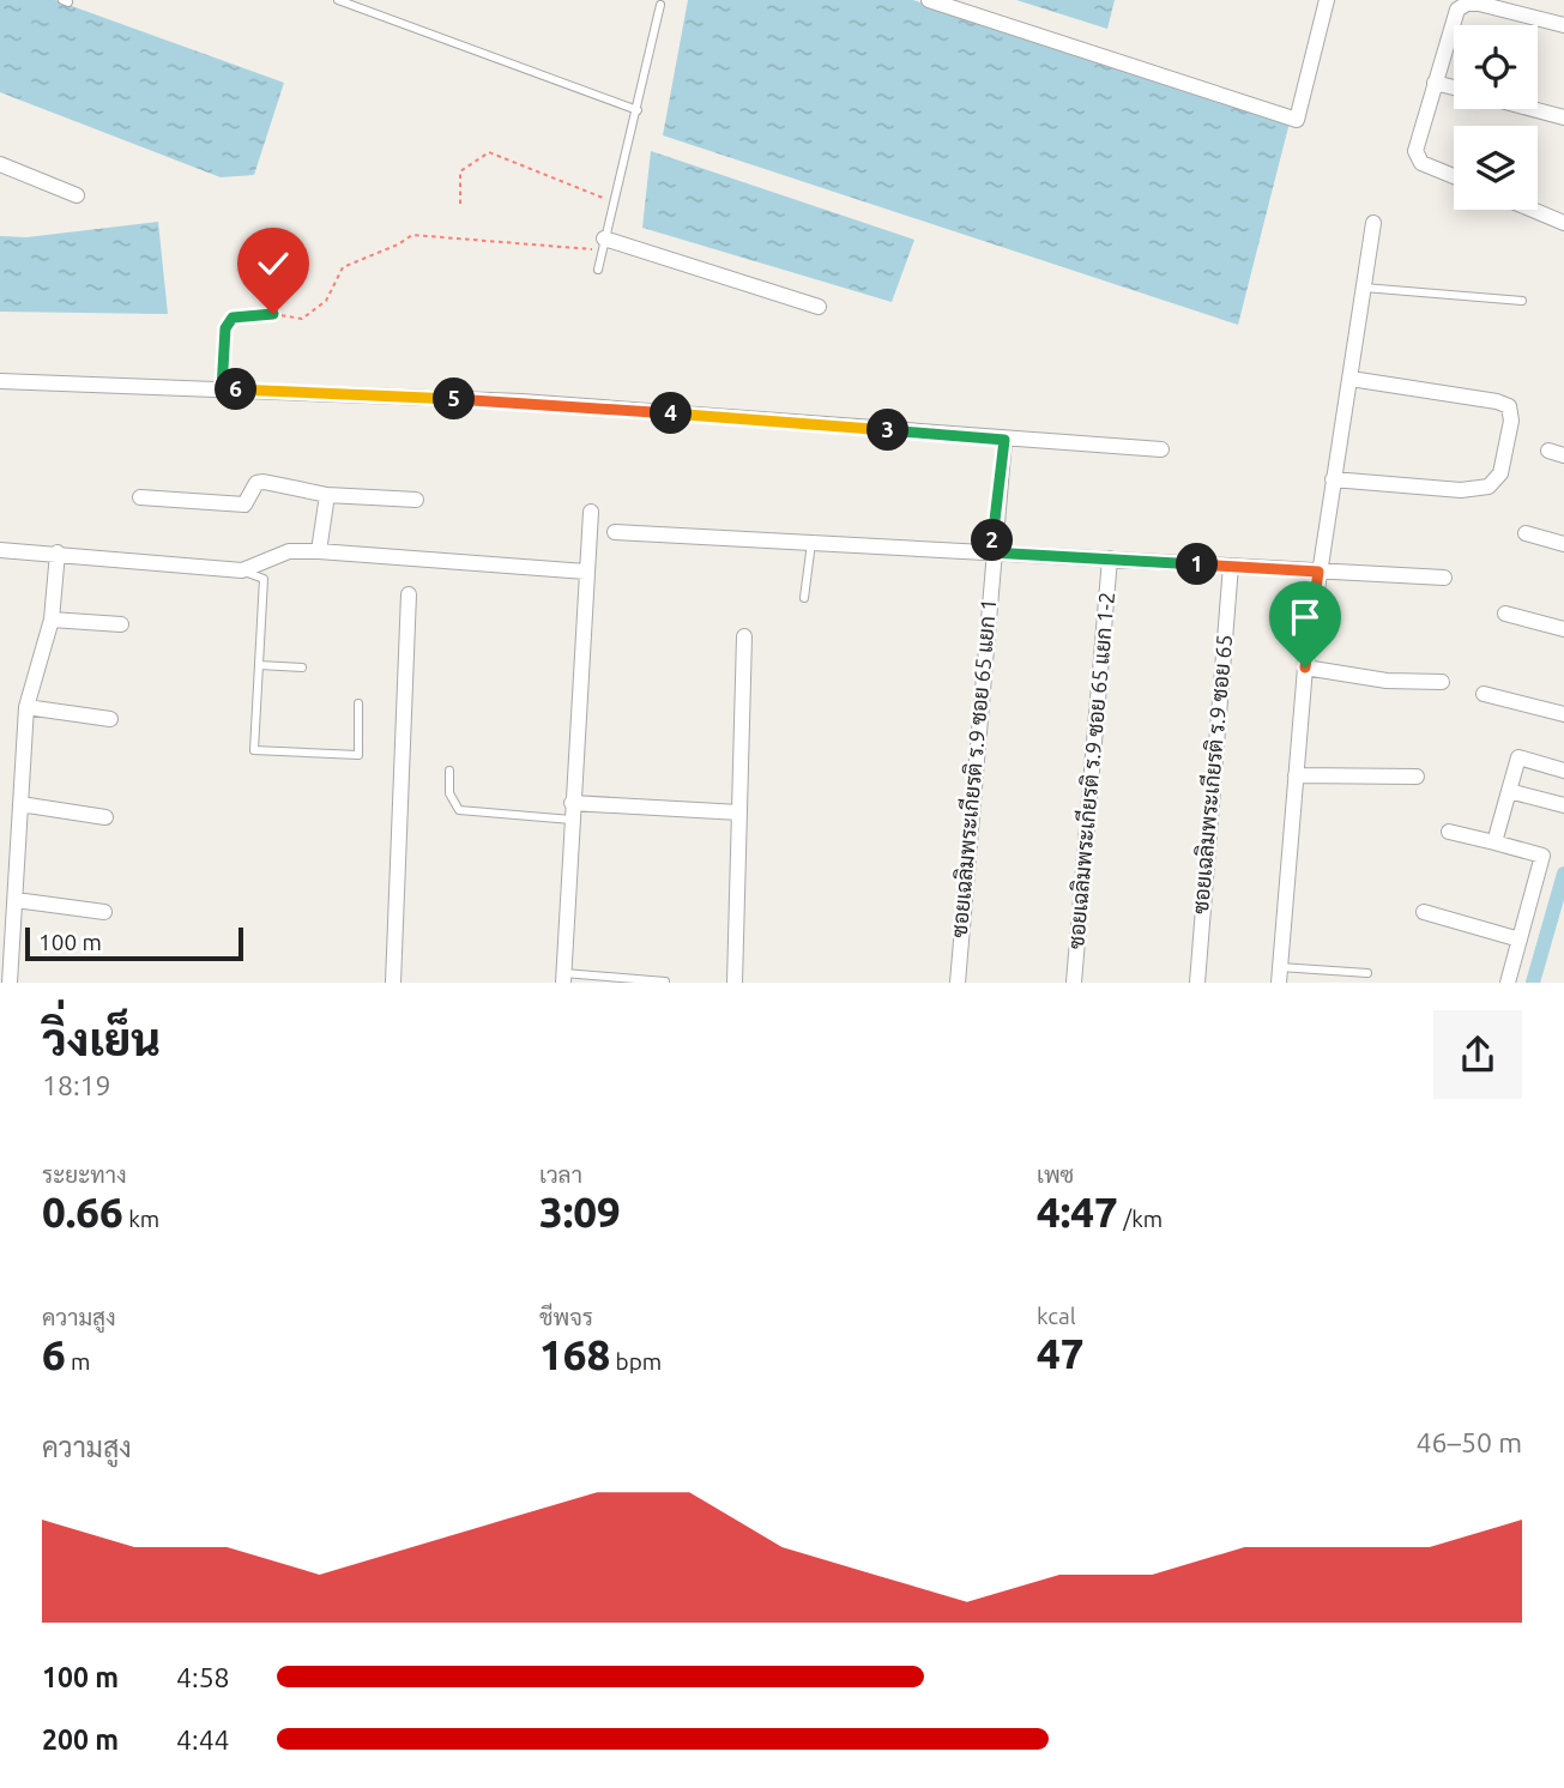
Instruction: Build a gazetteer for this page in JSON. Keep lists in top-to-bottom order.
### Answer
{
  "streets": {
    "street": ["ซอยเฉลิมพระเกียรติ ร.9 ซอย 65 แยก 1", "ซอยเฉลิมพระเกียรติ ร.9 ซอย 65 แยก 1-2", "ซอยเฉลิมพระเกียรติ ร.9 ซอย 65"]
  },
  "scale_bar": "100 m",
  "page": {
    "pins": [
      "6",
      "5",
      "4",
      "3",
      "2",
      "1"
    ],
    "scale": "100 m",
    "heading": ["วิ่งเย็น", "18:19"],
    "stats": [
      ["ระยะทาง", "0.66 km"],
      ["เวลา", "3:09"],
      ["เพซ", "4:47 /km"],
      ["ความสูง", "6 m"],
      ["ชีพจร", "168 bpm"],
      ["kcal", "47"]
    ],
    "chart": ["ความสูง", "46–50 m"],
    "list": [
      {
        "name": "100 m",
        "note": "4:58"
      },
      {
        "name": "200 m",
        "note": "4:44"
      }
    ]
  }
}
